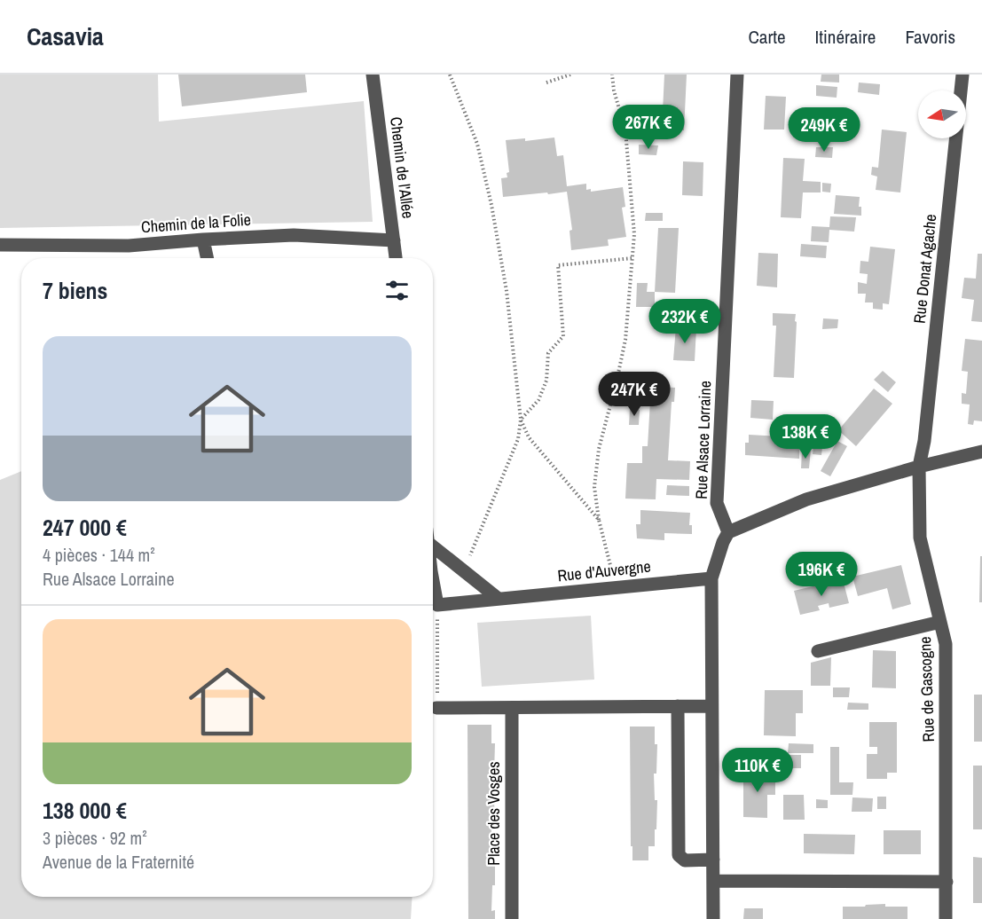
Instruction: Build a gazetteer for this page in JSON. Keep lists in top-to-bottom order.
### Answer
{
  "streets": {
    "street": [
      "Chemin de l'Allée",
      "Chemin de la Folie",
      "Rue Donat Agache",
      "Rue Alsace Lorraine",
      "Rue d'Auvergne",
      "Rue de Gascogne",
      "Place des Vosges"
    ]
  },
  "crossings": [
    ["Chemin de l'Allée", "Chemin de la Folie"],
    ["Rue Donat Agache", "Rue de Gascogne"]
  ],
  "north": "left",
  "page": {
    "header": "Casavia",
    "nav": ["Carte", "Itinéraire", "Favoris"],
    "price": [
      "267K €",
      "249K €",
      "232K €",
      "247K €",
      "138K €",
      "196K €",
      "110K €"
    ],
    "heading": "7 biens",
    "list": [
      {
        "name": "247 000 €",
        "note": "4 pièces · 144 m² · Rue Alsace Lorraine"
      },
      {
        "name": "138 000 €",
        "note": "3 pièces · 92 m² · Avenue de la Fraternité"
      }
    ]
  }
}
